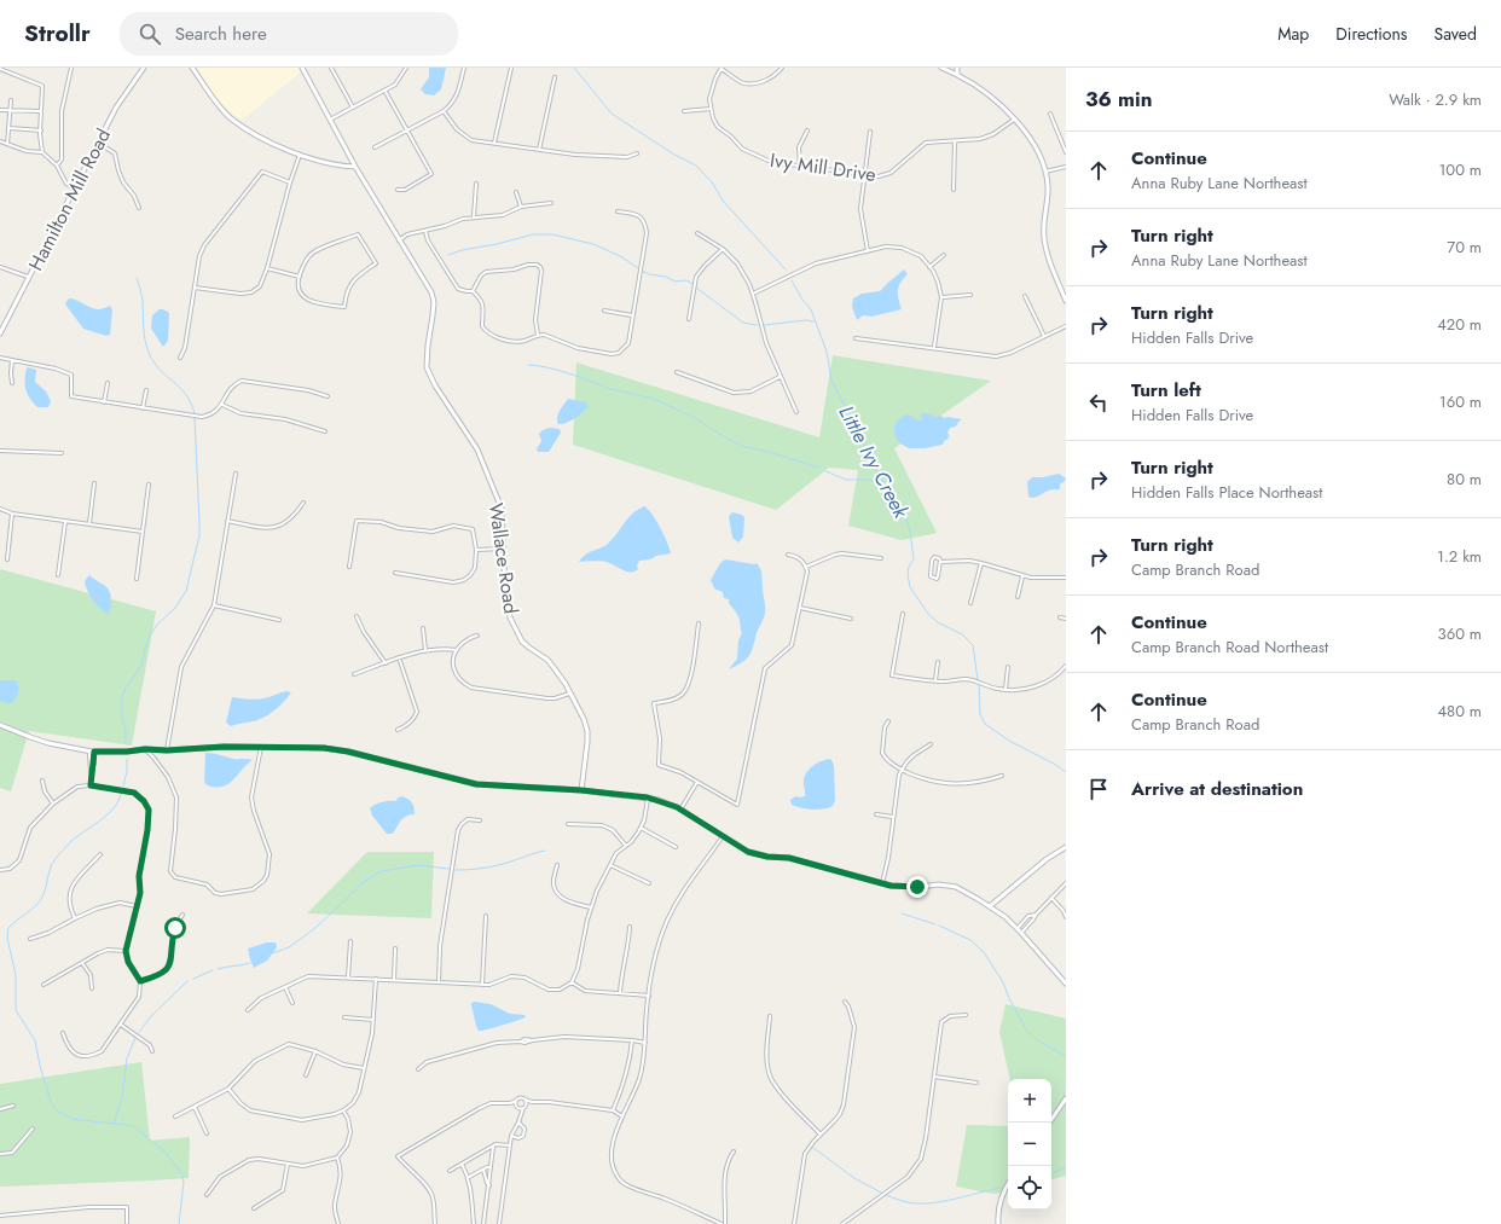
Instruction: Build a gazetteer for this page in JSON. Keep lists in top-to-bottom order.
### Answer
{
  "streets": {
    "street": ["Ivy Mill Drive", "Hamilton Mill Road", "Wallace Road"]
  },
  "water": ["Little Ivy Creek"],
  "page": {
    "header": "Strollr",
    "search": "Search here",
    "nav": ["Map", "Directions", "Saved"],
    "heading": ["36 min", "Walk · 2.9 km"],
    "list": [
      ["Continue", "Anna Ruby Lane Northeast", "100 m"],
      ["Turn right", "Anna Ruby Lane Northeast", "70 m"],
      ["Turn right", "Hidden Falls Drive", "420 m"],
      ["Turn left", "Hidden Falls Drive", "160 m"],
      ["Turn right", "Hidden Falls Place Northeast", "80 m"],
      ["Turn right", "Camp Branch Road", "1.2 km"],
      ["Continue", "Camp Branch Road Northeast", "360 m"],
      ["Continue", "Camp Branch Road", "480 m"],
      "Arrive at destination"
    ],
    "map_buttons": ["+", "−"]
  }
}
